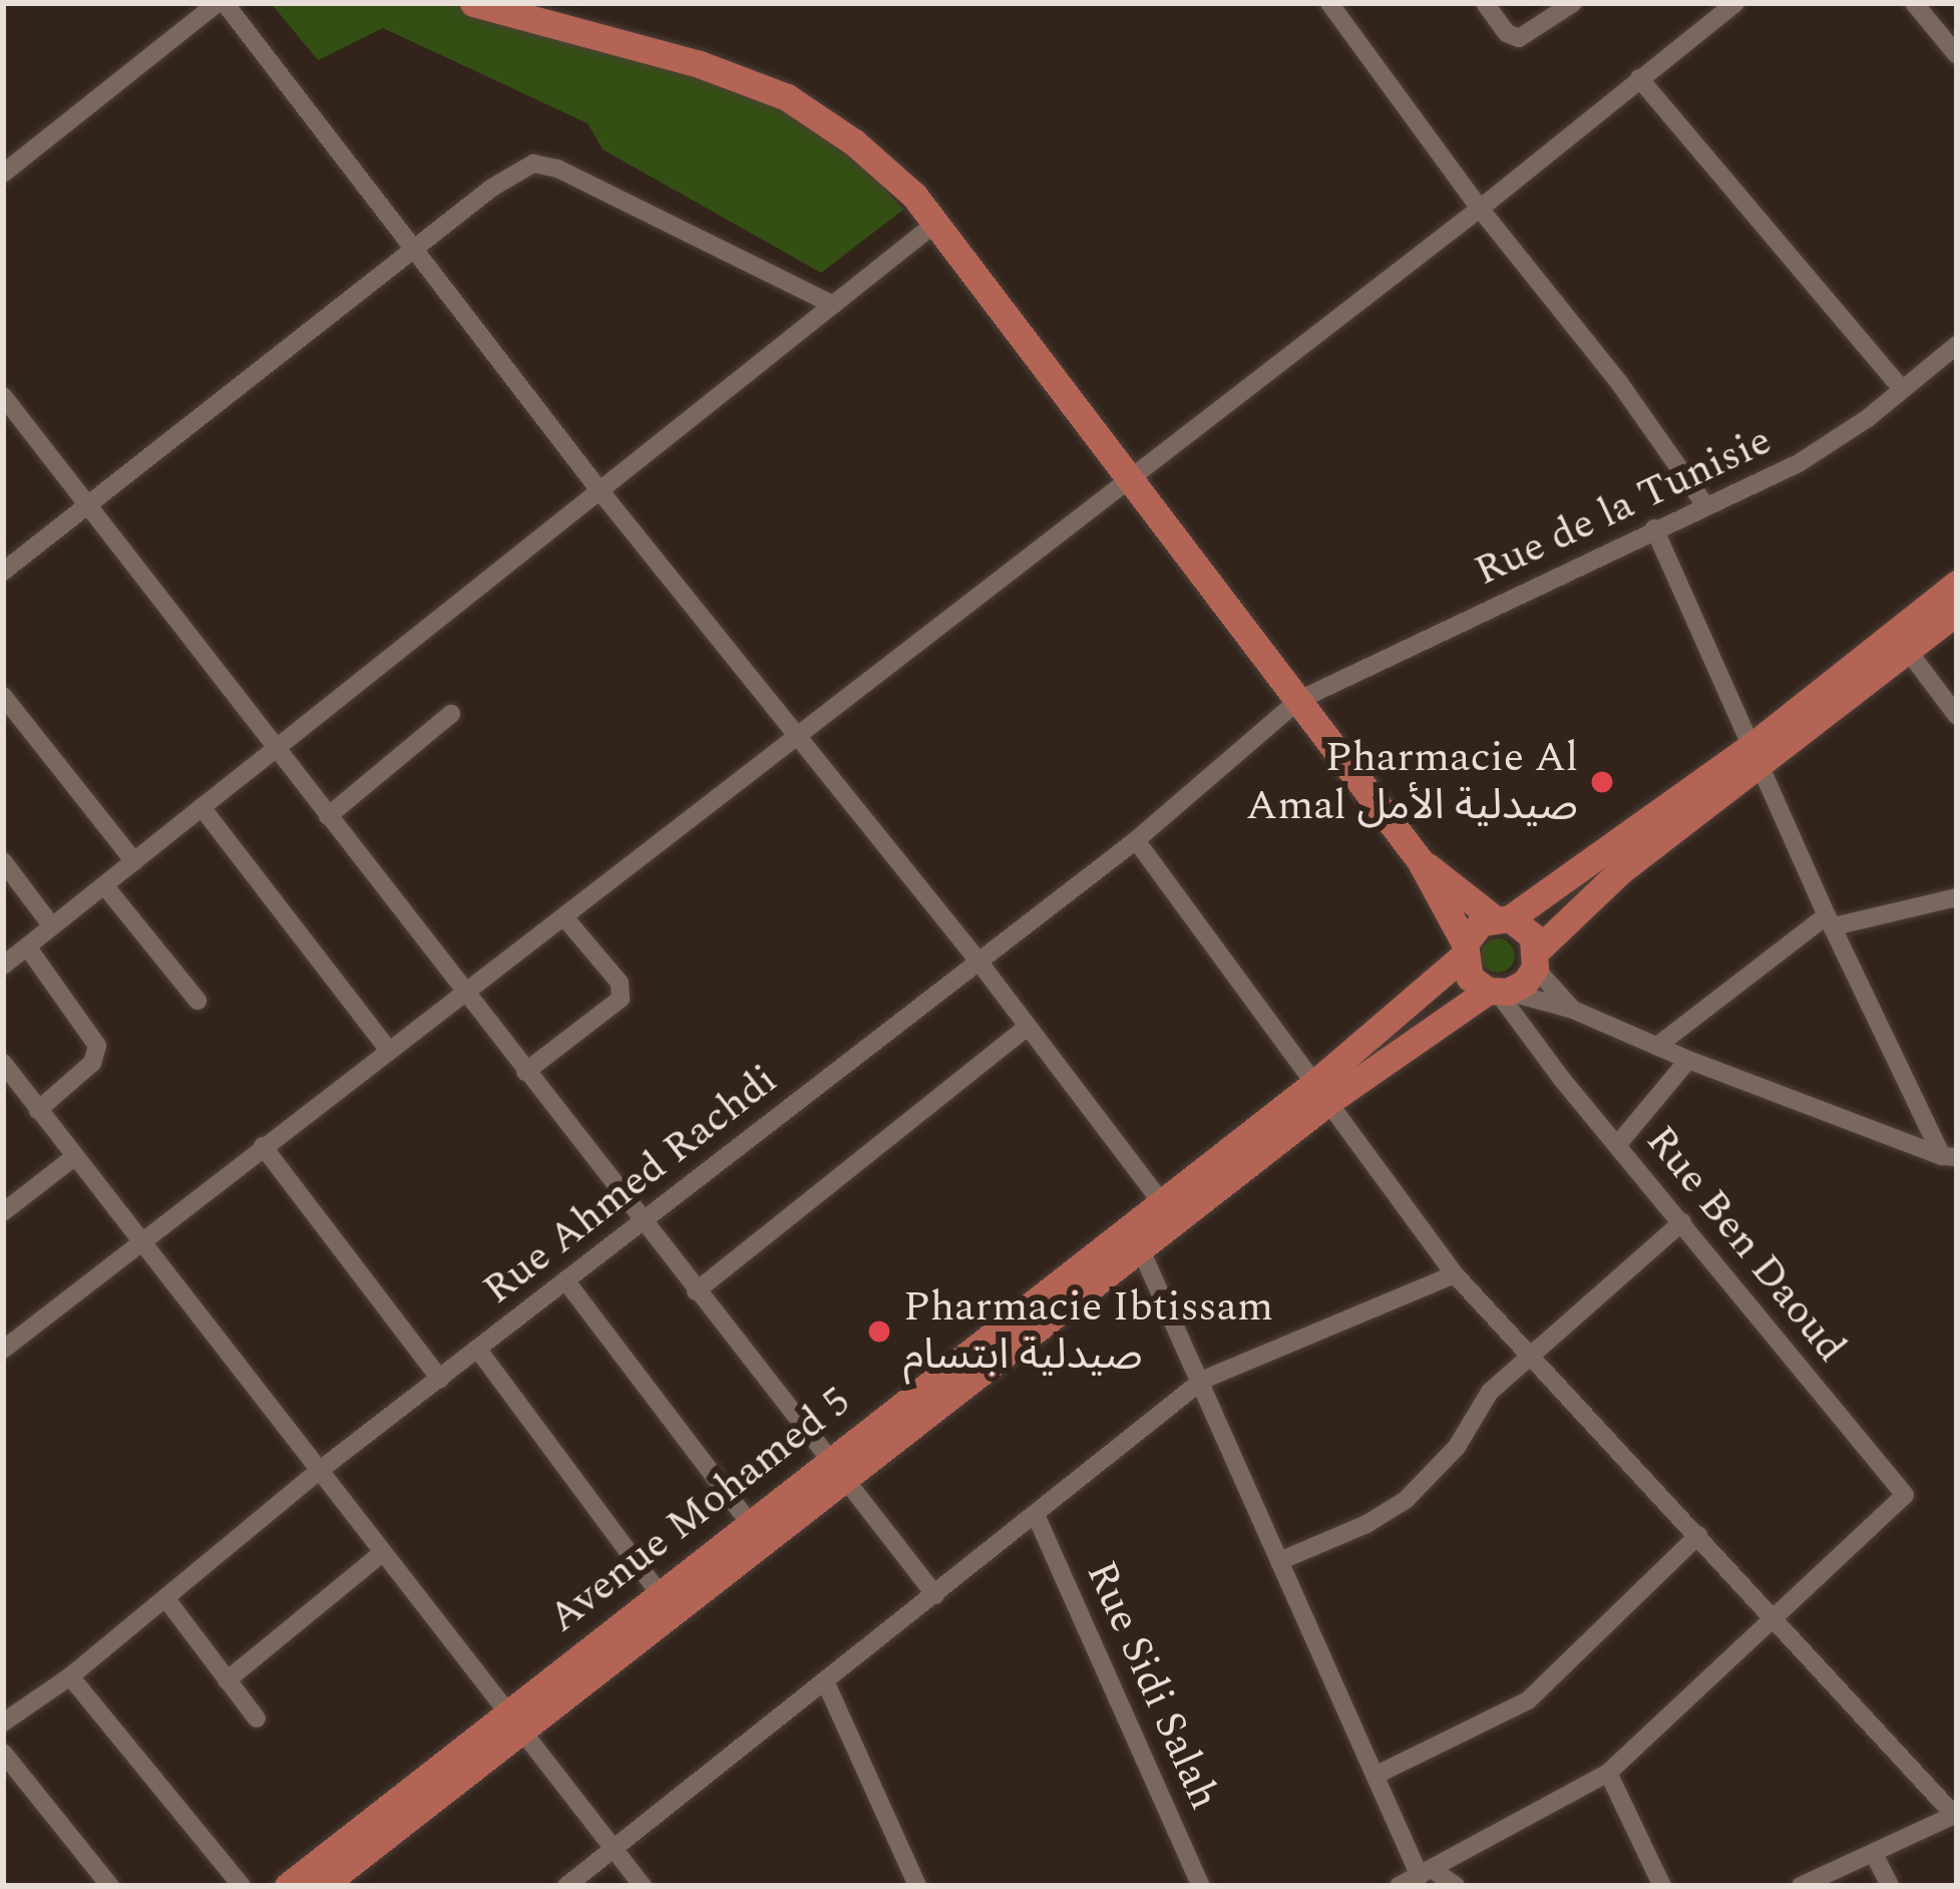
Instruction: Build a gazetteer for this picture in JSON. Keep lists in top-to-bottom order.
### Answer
{
  "streets": {
    "main road": ["Avenue Mohamed 5"],
    "street": [
      "Rue de la Tunisie",
      "Rue Ahmed Rachdi",
      "Rue Ben Daoud",
      "Rue Sidi Salah"
    ]
  },
  "crossings": [
    ["Rue de la Tunisie", "Rue Ahmed Rachdi"],
    ["Rue Ben Daoud", "Avenue Mohamed 5"]
  ],
  "places": ["Pharmacie Al Amal صيدلية الأمل", "Pharmacie Ibtissam صيدلية ابتسام"]
}
